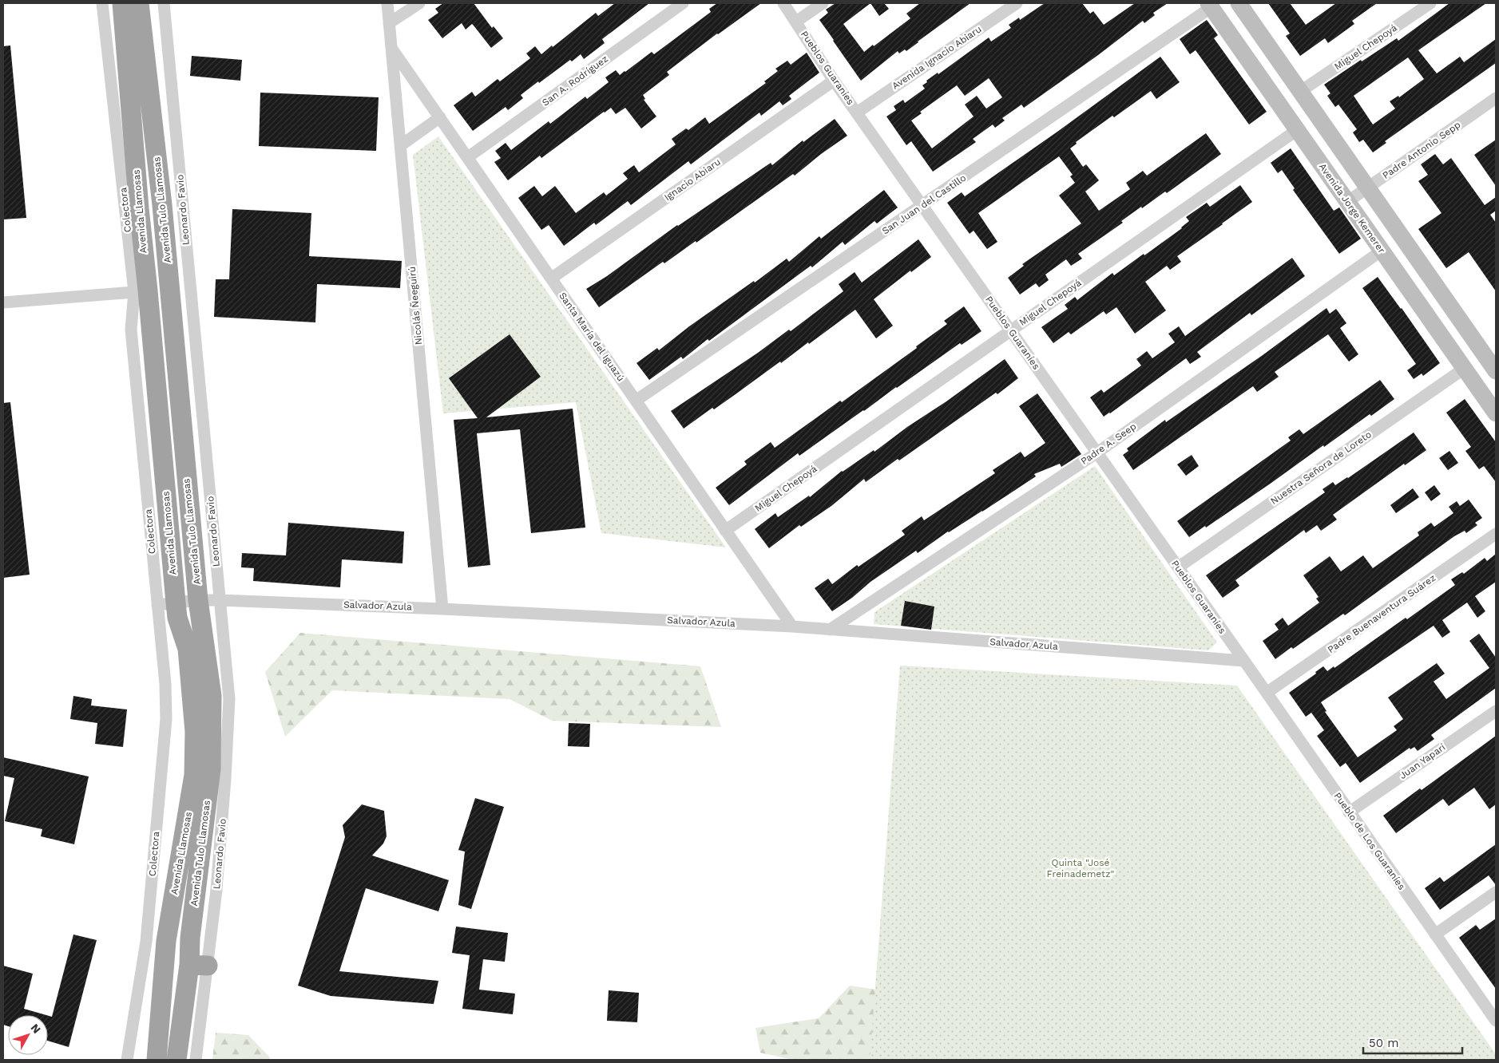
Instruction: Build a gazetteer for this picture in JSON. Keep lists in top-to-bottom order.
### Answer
{
  "streets": {
    "highway": ["Avenida Tulo Llamosas", "Avenida Llamosas"],
    "main road": ["Avenida Jorge Kemerer"],
    "street": [
      "Miguel Chepoyá",
      "Avenida Ignacio Abiaru",
      "Pueblos Guaraníes",
      "San A. Rodríguez",
      "Padre Antonio Sepp",
      "Ignacio Abiaru",
      "San Juan del Castillo",
      "Colectora",
      "Leonardo Favio",
      "Nicolás Ñeeguirú",
      "Santa María del Iguazú",
      "Padre A. Seep",
      "Nuestra Señora de Loreto",
      "Salvador Azula",
      "Padre Buenaventura Suárez",
      "Juan Yaparí",
      "Pueblo de Los Guaraníes"
    ]
  },
  "crossings": [
    ["Miguel Chepoyá", "Pueblos Guaraníes"],
    ["Miguel Chepoyá", "Avenida Jorge Kemerer"],
    ["Miguel Chepoyá", "Santa María del Iguazú"],
    ["Avenida Ignacio Abiaru", "Pueblos Guaraníes"],
    ["Pueblos Guaraníes", "Ignacio Abiaru"],
    ["Pueblos Guaraníes", "San Juan del Castillo"],
    ["Pueblos Guaraníes", "Padre A. Seep"],
    ["Pueblos Guaraníes", "Nuestra Señora de Loreto"],
    ["Pueblos Guaraníes", "Salvador Azula"],
    ["Pueblos Guaraníes", "Pueblo de Los Guaraníes"],
    ["San A. Rodríguez", "Santa María del Iguazú"],
    ["Padre Antonio Sepp", "Avenida Jorge Kemerer"],
    ["Ignacio Abiaru", "Santa María del Iguazú"],
    ["San Juan del Castillo", "Avenida Jorge Kemerer"],
    ["San Juan del Castillo", "Santa María del Iguazú"],
    ["Avenida Jorge Kemerer", "Padre A. Seep"],
    ["Avenida Jorge Kemerer", "Nuestra Señora de Loreto"],
    ["Colectora", "Avenida Llamosas"],
    ["Colectora", "Salvador Azula"],
    ["Avenida Tulo Llamosas", "Leonardo Favio"],
    ["Avenida Tulo Llamosas", "Salvador Azula"],
    ["Leonardo Favio", "Salvador Azula"],
    ["Avenida Llamosas", "Salvador Azula"],
    ["Nicolás Ñeeguirú", "Santa María del Iguazú"],
    ["Nicolás Ñeeguirú", "Salvador Azula"],
    ["Santa María del Iguazú", "Salvador Azula"],
    ["Padre A. Seep", "Salvador Azula"],
    ["Salvador Azula", "Pueblo de Los Guaraníes"],
    ["Padre Buenaventura Suárez", "Pueblo de Los Guaraníes"],
    ["Juan Yaparí", "Pueblo de Los Guaraníes"]
  ],
  "parks": ["Quinta \"José Freinademetz\""],
  "scale_bar": "50 m",
  "north": "top right"
}
